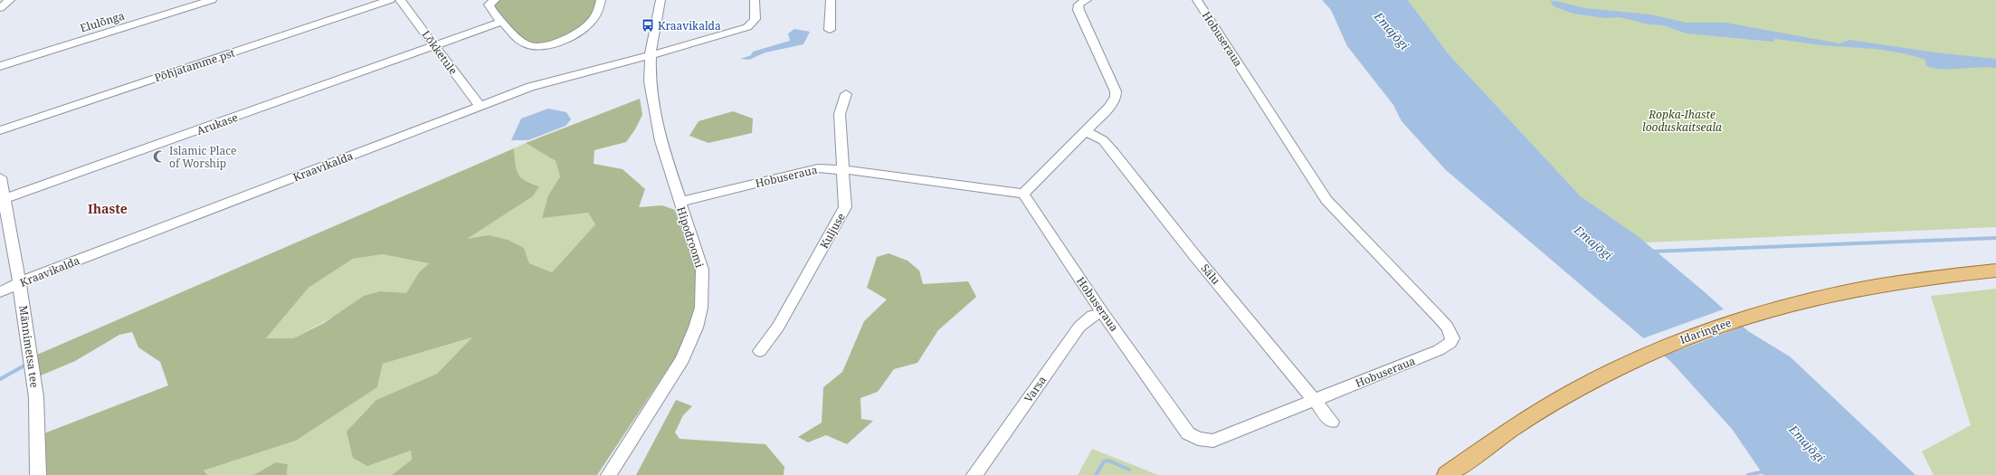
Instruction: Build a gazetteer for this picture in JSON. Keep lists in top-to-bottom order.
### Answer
{
  "streets": {
    "main road": ["Idaringtee"],
    "street": [
      "Elulõnga",
      "Hobuseraua",
      "Lõkketule",
      "Põhjatamme pst",
      "Arukase",
      "Kraavikalda",
      "Kuljuse",
      "Hipodroomi",
      "Sälu",
      "Männimetsa tee",
      "Varsa"
    ]
  },
  "crossings": [
    ["Hobuseraua", "Kuljuse"],
    ["Hobuseraua", "Hipodroomi"],
    ["Hobuseraua", "Sälu"],
    ["Hobuseraua", "Varsa"],
    ["Lõkketule", "Arukase"],
    ["Lõkketule", "Kraavikalda"],
    ["Arukase", "Männimetsa tee"],
    ["Kraavikalda", "Hipodroomi"],
    ["Kraavikalda", "Männimetsa tee"]
  ],
  "districts": ["Ihaste"],
  "water": ["Emajõgi"],
  "parks": ["Ropka-Ihaste looduskaitseala"],
  "places": {
    "bus stop": ["Kraavikalda"],
    "mosque": ["Islamic Place of Worship"]
  }
}
